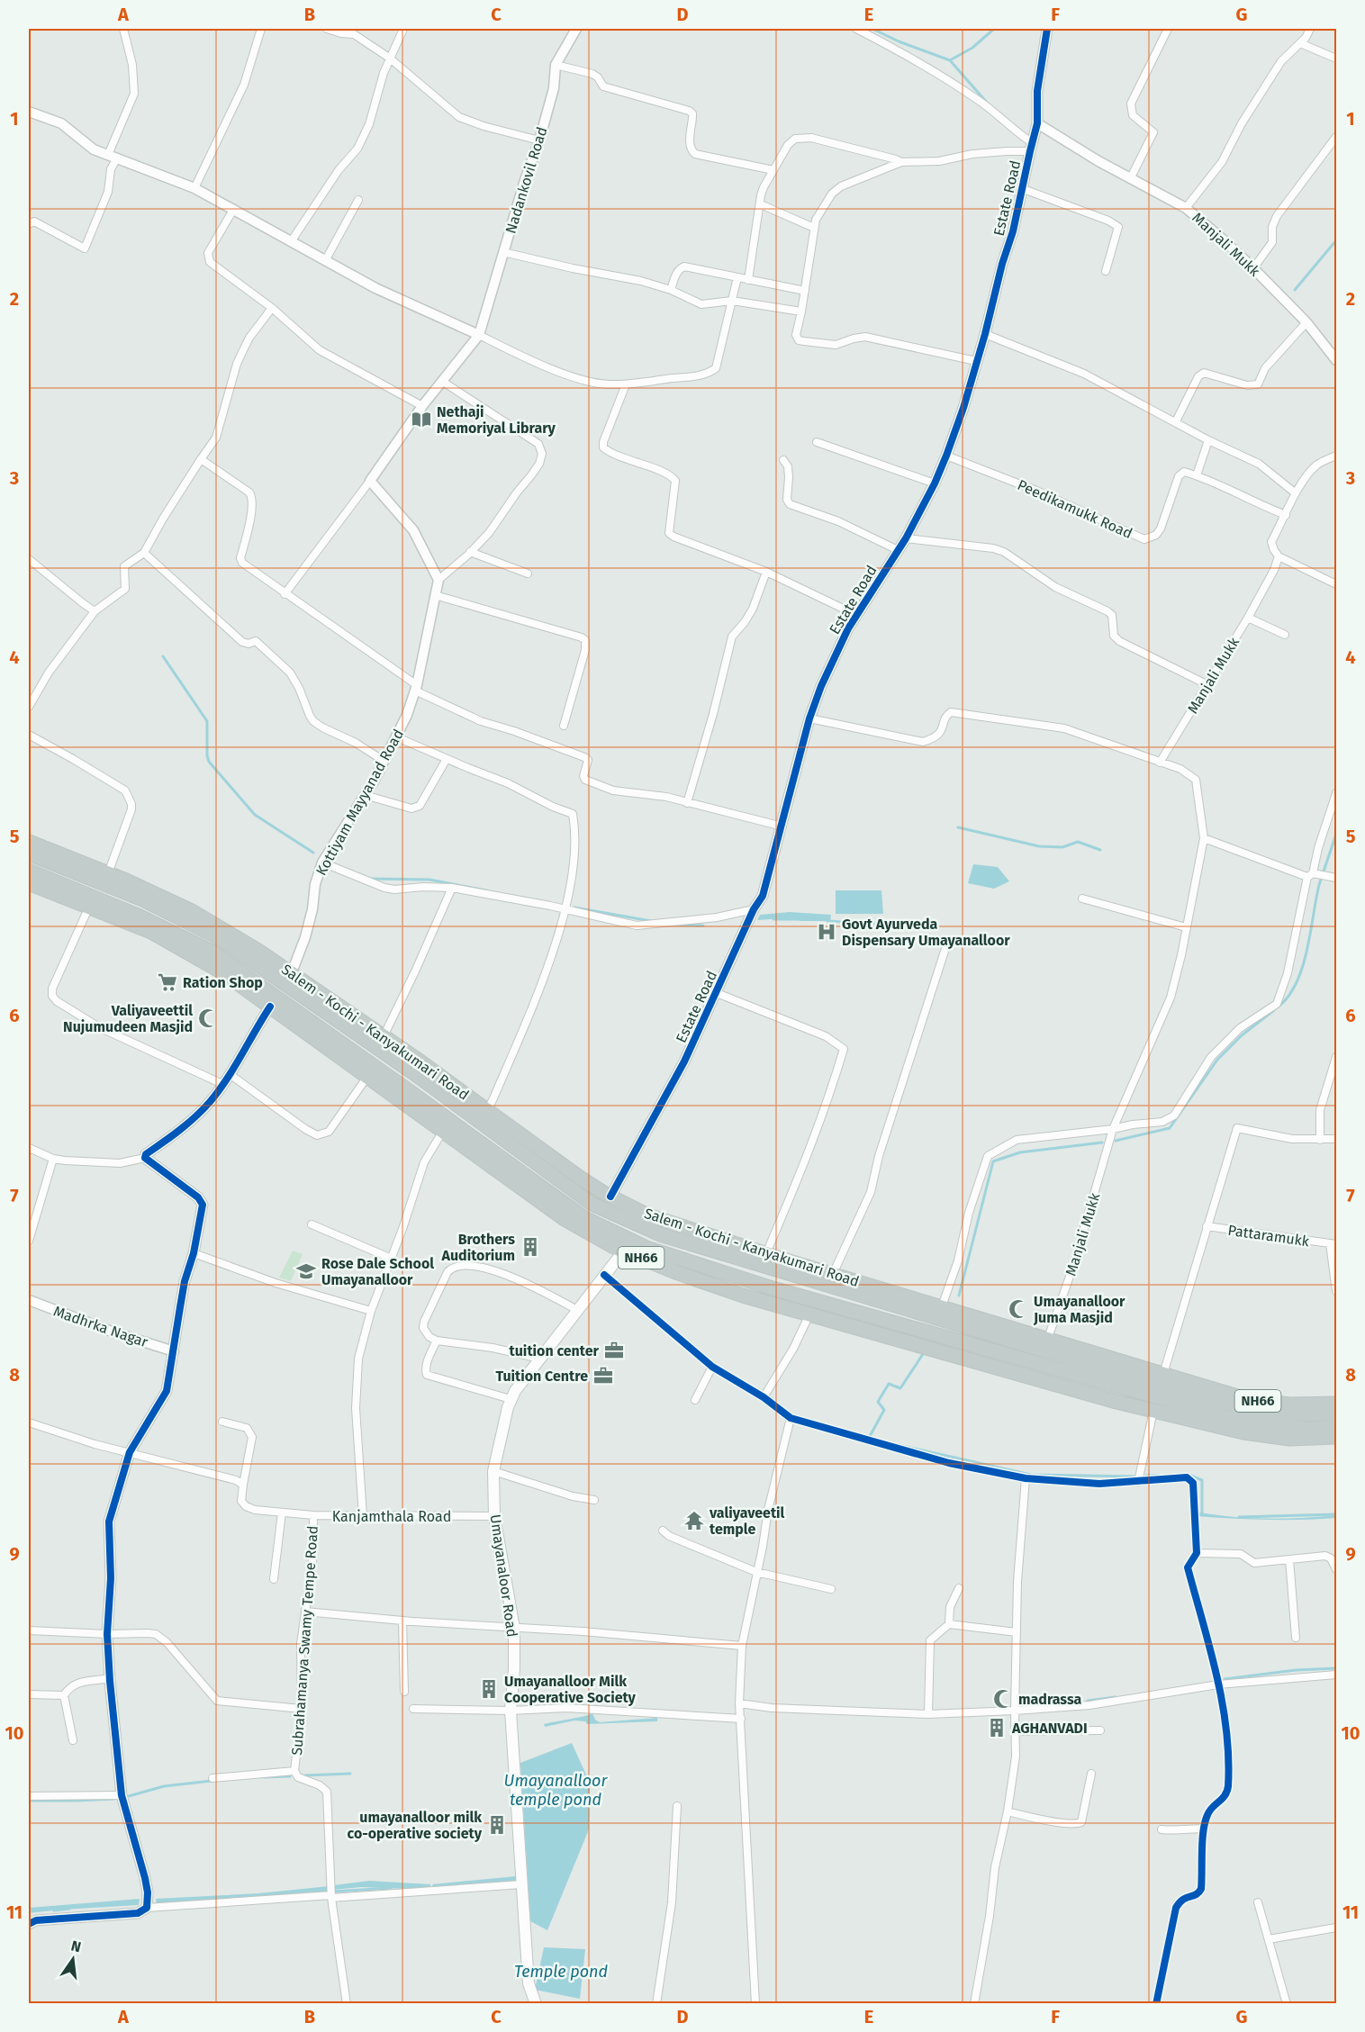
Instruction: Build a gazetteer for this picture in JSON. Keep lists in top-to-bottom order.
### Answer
{
  "streets": {
    "highway": ["Salem - Kochi - Kanyakumari Road", "NH66"],
    "main road": ["Umayanaloor Road"],
    "street": [
      "Nadankovil Road",
      "Estate Road",
      "Manjali Mukk",
      "Peedikamukk Road",
      "Kottiyam Mayyanad Road",
      "Pattaramukk",
      "Madhrka Nagar",
      "Kanjamthala Road",
      "Subrahamanya Swamy Tempe Road"
    ]
  },
  "crossings": [
    ["Estate Road", "Manjali Mukk"],
    ["Estate Road", "Peedikamukk Road"],
    ["Estate Road", "Salem - Kochi - Kanyakumari Road"],
    ["Manjali Mukk", "Salem - Kochi - Kanyakumari Road"],
    ["Kottiyam Mayyanad Road", "Salem - Kochi - Kanyakumari Road"],
    ["NH66", "Umayanaloor Road"],
    ["Kanjamthala Road", "Umayanaloor Road"],
    ["Kanjamthala Road", "Subrahamanya Swamy Tempe Road"]
  ],
  "water": ["Umayanalloor temple pond", "Temple pond"],
  "places": {
    "library": ["Nethaji Memoriyal Library"],
    "hospital": ["Govt Ayurveda Dispensary Umayanalloor"],
    "supermarket": ["Ration Shop"],
    "mosque": ["Valiyaveettil Nujumudeen Masjid", "Umayanalloor Juma Masjid", "madrassa"],
    "building": [
      "Brothers Auditorium",
      "Umayanalloor Milk Cooperative Society",
      "AGHANVADI",
      "umayanalloor milk co-operative society"
    ],
    "school or university": ["Rose Dale School Umayanalloor"],
    "office": ["tuition center", "Tuition Centre"],
    "temple": ["valiyaveetil temple"]
  },
  "north": "top",
  "grid": {
    "columns": [
      "A",
      "B",
      "C",
      "D",
      "E",
      "F",
      "G"
    ],
    "rows": [
      "1",
      "2",
      "3",
      "4",
      "5",
      "6",
      "7",
      "8",
      "9",
      "10",
      "11"
    ]
  }
}
